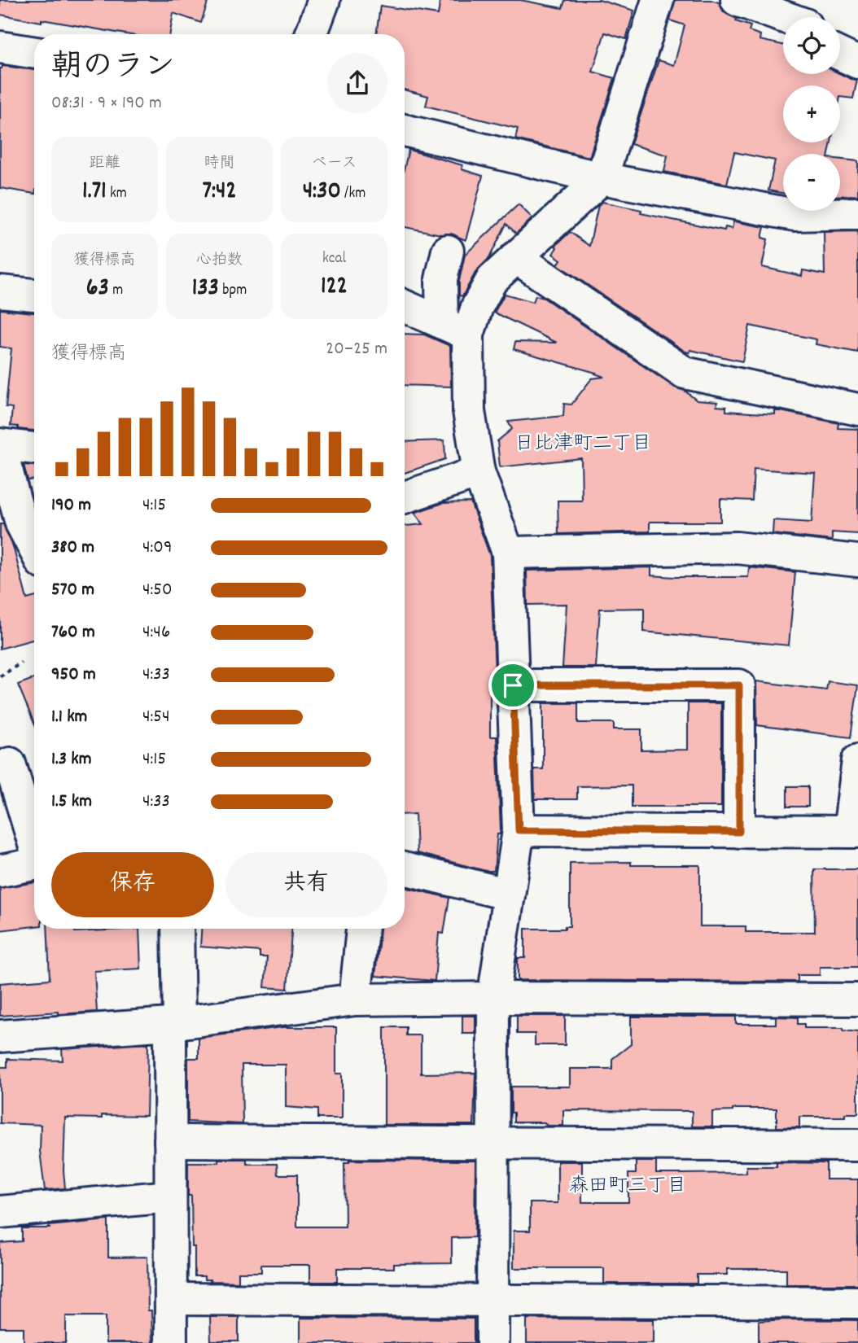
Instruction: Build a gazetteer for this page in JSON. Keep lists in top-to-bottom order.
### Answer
{
  "districts": ["日比津町二丁目", "森田町三丁目"],
  "page": {
    "map_buttons": ["+", "−"],
    "heading": ["朝のラン", "08:31 · 9 × 190 m"],
    "stats": [
      ["距離", "1.71 km"],
      ["時間", "7:42"],
      ["ペース", "4:30 /km"],
      ["獲得標高", "63 m"],
      ["心拍数", "133 bpm"],
      ["kcal", "122"]
    ],
    "chart": ["獲得標高", "20–25 m"],
    "list": [
      {
        "name": "190 m",
        "note": "4:15"
      },
      {
        "name": "380 m",
        "note": "4:09"
      },
      {
        "name": "570 m",
        "note": "4:50"
      },
      {
        "name": "760 m",
        "note": "4:46"
      },
      {
        "name": "950 m",
        "note": "4:33"
      },
      {
        "name": "1.1 km",
        "note": "4:54"
      },
      {
        "name": "1.3 km",
        "note": "4:15"
      },
      {
        "name": "1.5 km",
        "note": "4:33"
      }
    ],
    "buttons": ["保存", "共有"]
  }
}
